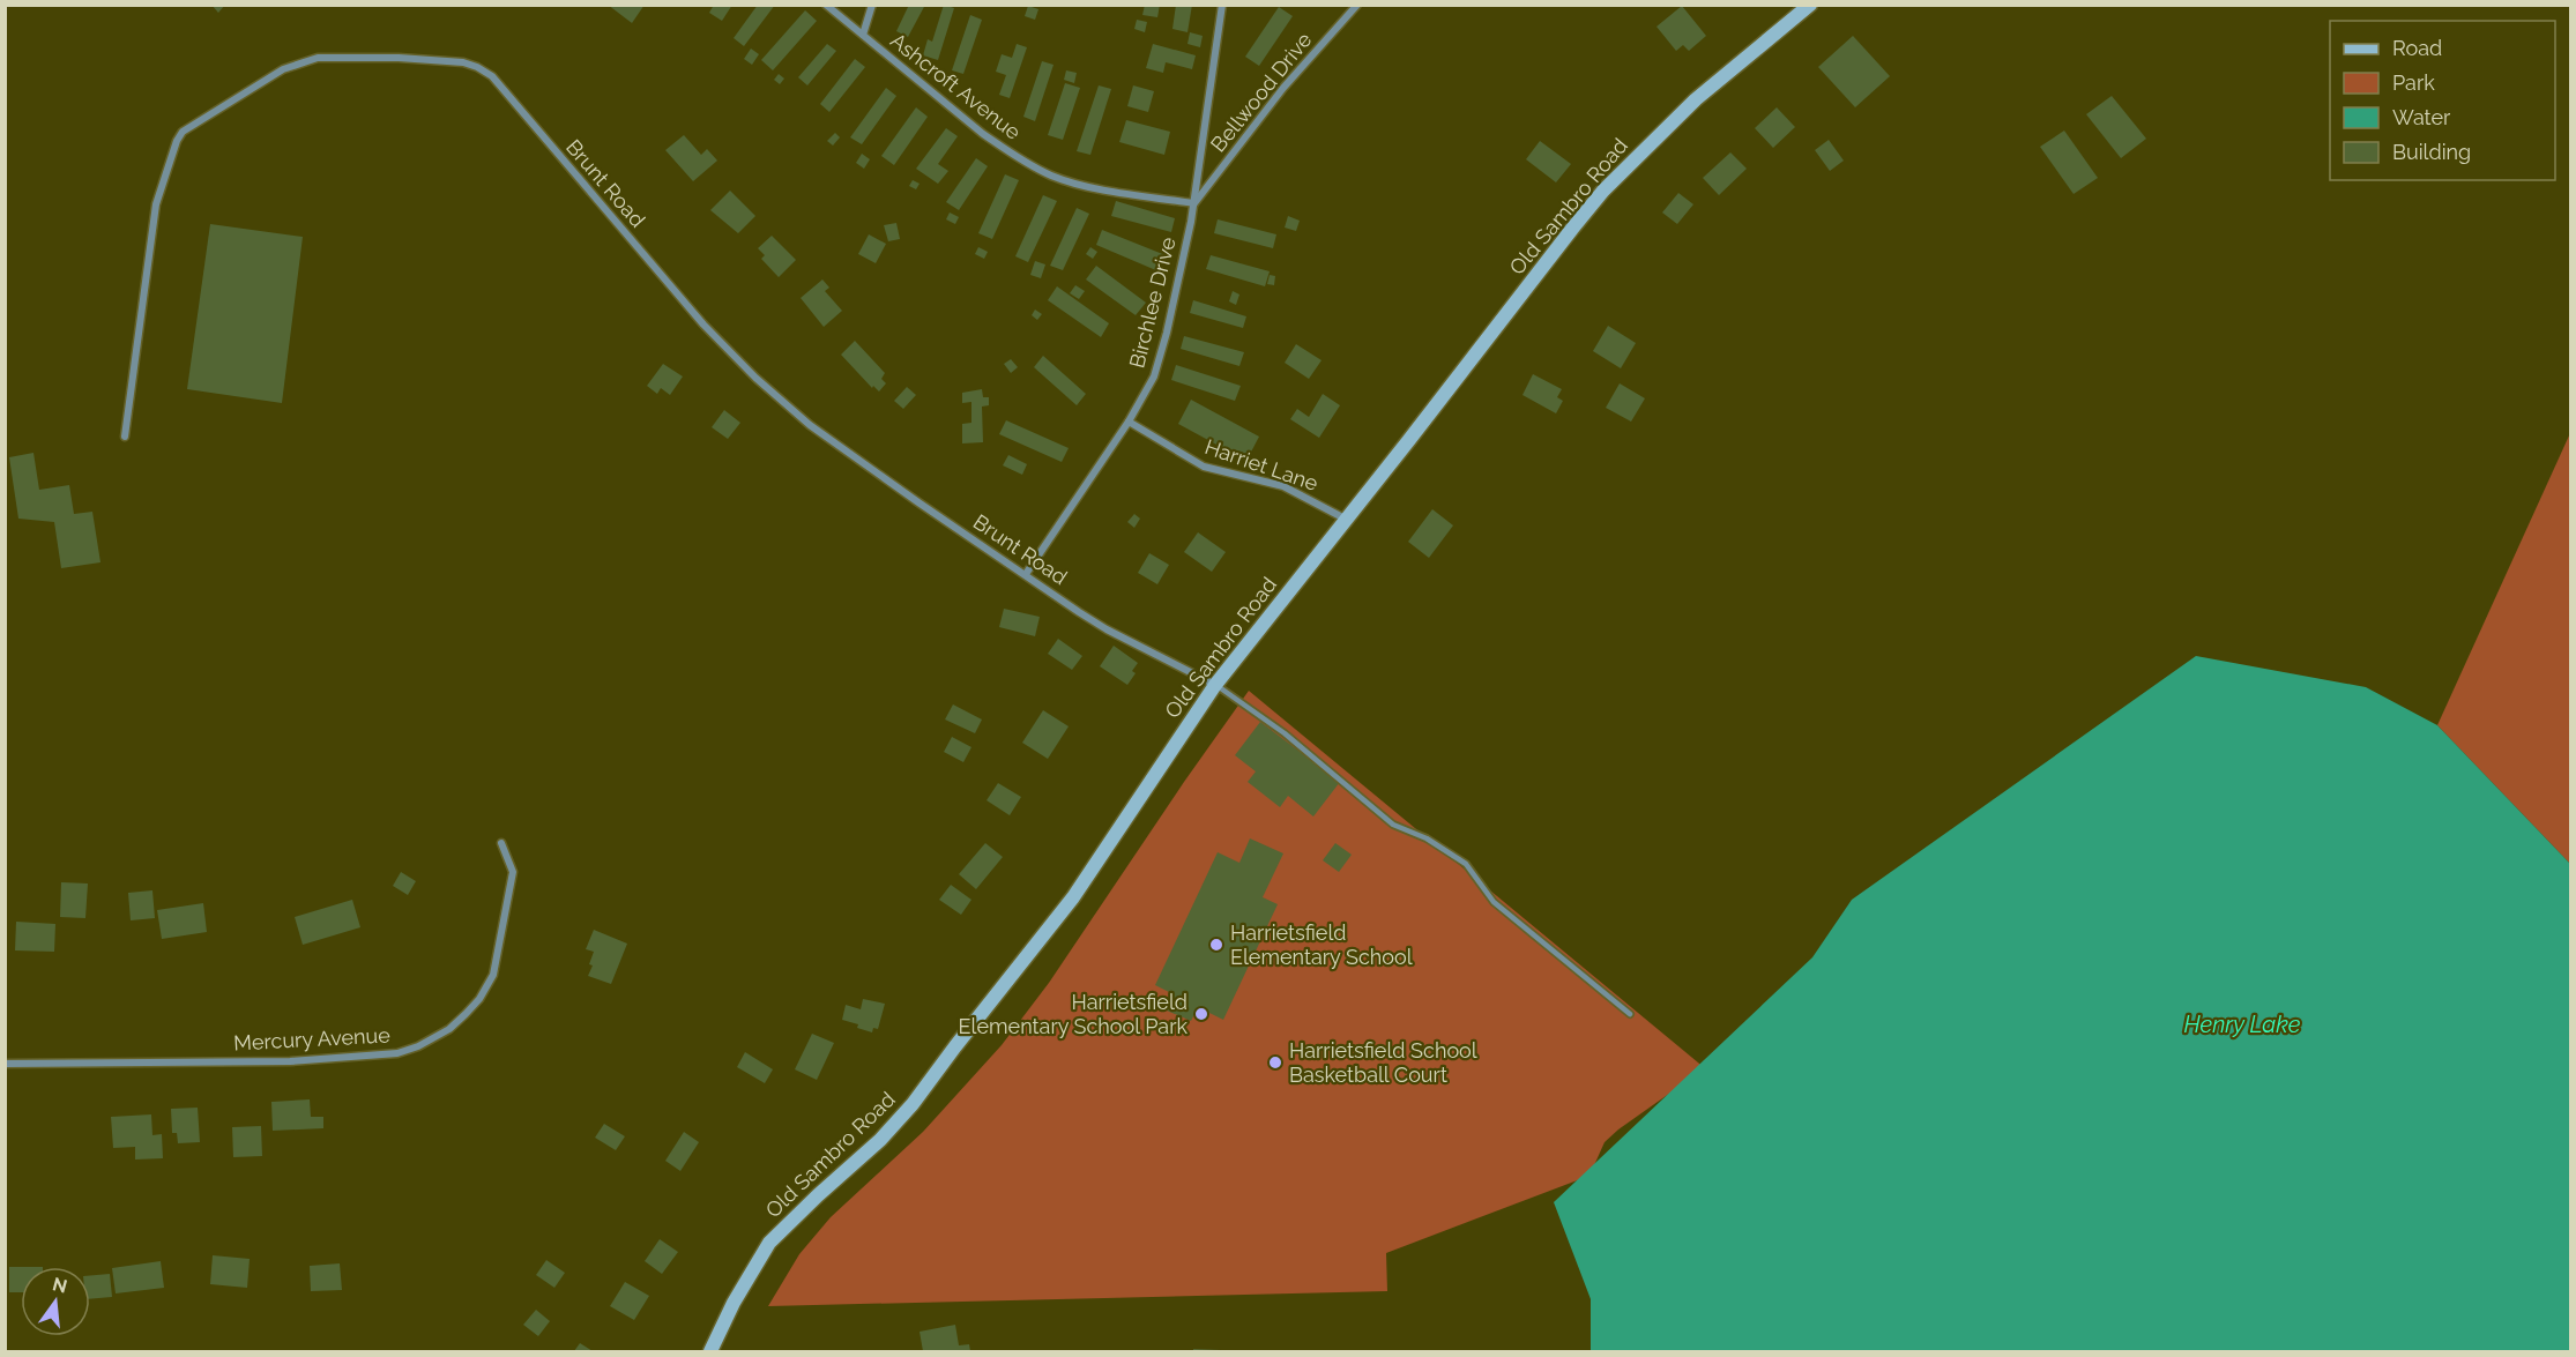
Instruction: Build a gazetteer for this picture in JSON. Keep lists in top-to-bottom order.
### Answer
{
  "streets": {
    "main road": ["Old Sambro Road"],
    "street": [
      "Ashcroft Avenue",
      "Bellwood Drive",
      "Brunt Road",
      "Birchlee Drive",
      "Harriet Lane",
      "Mercury Avenue"
    ]
  },
  "crossings": [
    ["Ashcroft Avenue", "Bellwood Drive"],
    ["Ashcroft Avenue", "Birchlee Drive"],
    ["Bellwood Drive", "Birchlee Drive"],
    ["Brunt Road", "Old Sambro Road"],
    ["Brunt Road", "Birchlee Drive"],
    ["Old Sambro Road", "Harriet Lane"],
    ["Birchlee Drive", "Harriet Lane"]
  ],
  "water": ["Henry Lake"],
  "places": ["Harrietsfield Elementary School", "Harrietsfield Elementary School Park", "Harrietsfield School Basketball Court"],
  "legend": [
    "Road",
    "Park",
    "Water",
    "Building"
  ],
  "north": "top"
}
